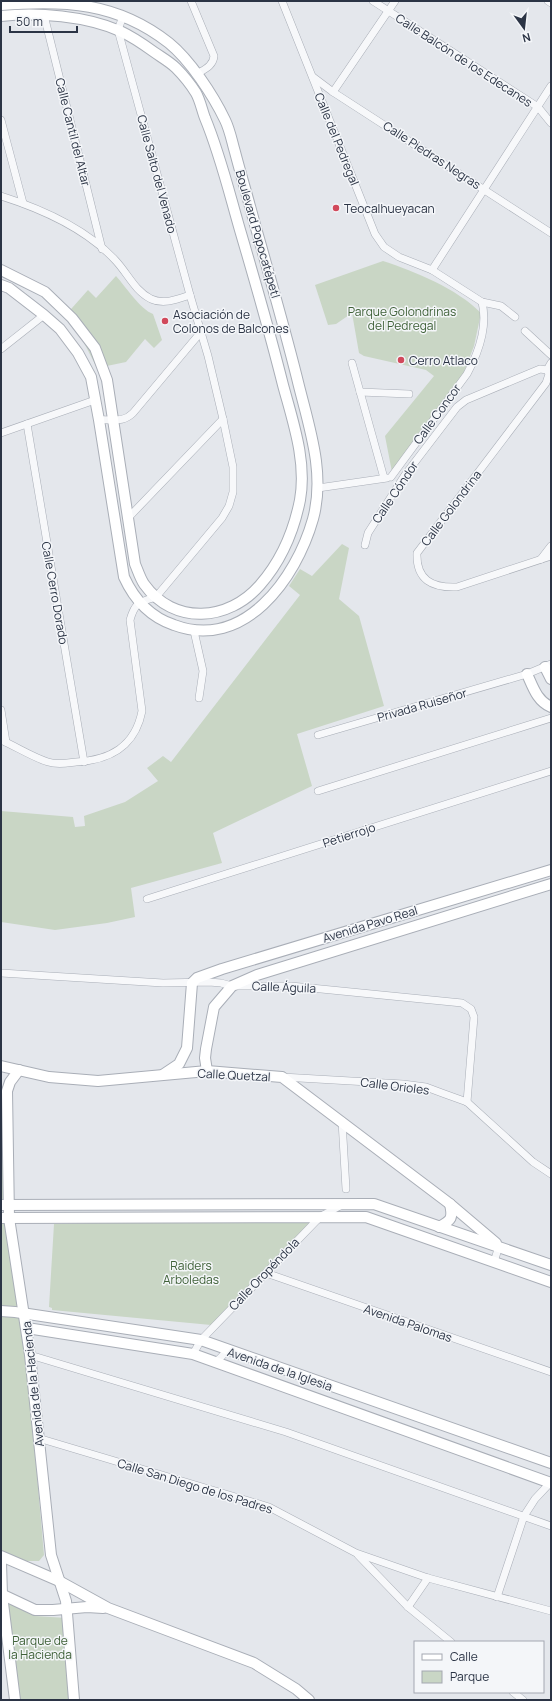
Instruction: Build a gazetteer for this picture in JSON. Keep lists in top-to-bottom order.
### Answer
{
  "streets": {
    "street": [
      "Calle Balcón de los Edecanes",
      "Calle Cantil del Altar",
      "Calle del Pedregal",
      "Calle Piedras Negras",
      "Calle Salto del Venado",
      "Boulevard Popocatépetl",
      "Calle Concor",
      "Calle Cóndor",
      "Calle Golondrina",
      "Calle Cerro Dorado",
      "Privada Ruiseñor",
      "Petierrojo",
      "Avenida Pavo Real",
      "Calle Águila",
      "Calle Quetzal",
      "Calle Orioles",
      "Calle Oropéndola",
      "Avenida Palomas",
      "Avenida de la Iglesia",
      "Avenida de la Hacienda",
      "Calle San Diego de los Padres"
    ]
  },
  "crossings": [
    ["Calle Cantil del Altar", "Boulevard Popocatépetl"],
    ["Calle del Pedregal", "Calle Piedras Negras"],
    ["Calle del Pedregal", "Calle Concor"],
    ["Calle Salto del Venado", "Boulevard Popocatépetl"],
    ["Calle Cóndor", "Calle Golondrina"],
    ["Avenida Pavo Real", "Calle Águila"],
    ["Calle Águila", "Calle Orioles"],
    ["Calle Quetzal", "Calle Orioles"],
    ["Calle Quetzal", "Avenida de la Hacienda"],
    ["Calle Oropéndola", "Avenida Palomas"],
    ["Calle Oropéndola", "Avenida de la Iglesia"],
    ["Avenida de la Iglesia", "Avenida de la Hacienda"],
    ["Avenida de la Hacienda", "Calle San Diego de los Padres"]
  ],
  "parks": ["Parque Golondrinas del Pedregal", "Raiders Arboledas", "Parque de la Hacienda"],
  "places": ["Teocalhueyacan", "Asociación de Colonos de Balcones", "Cerro Atlaco"],
  "legend": ["Calle", "Parque"],
  "scale_bar": "50 m",
  "north": "bottom"
}
